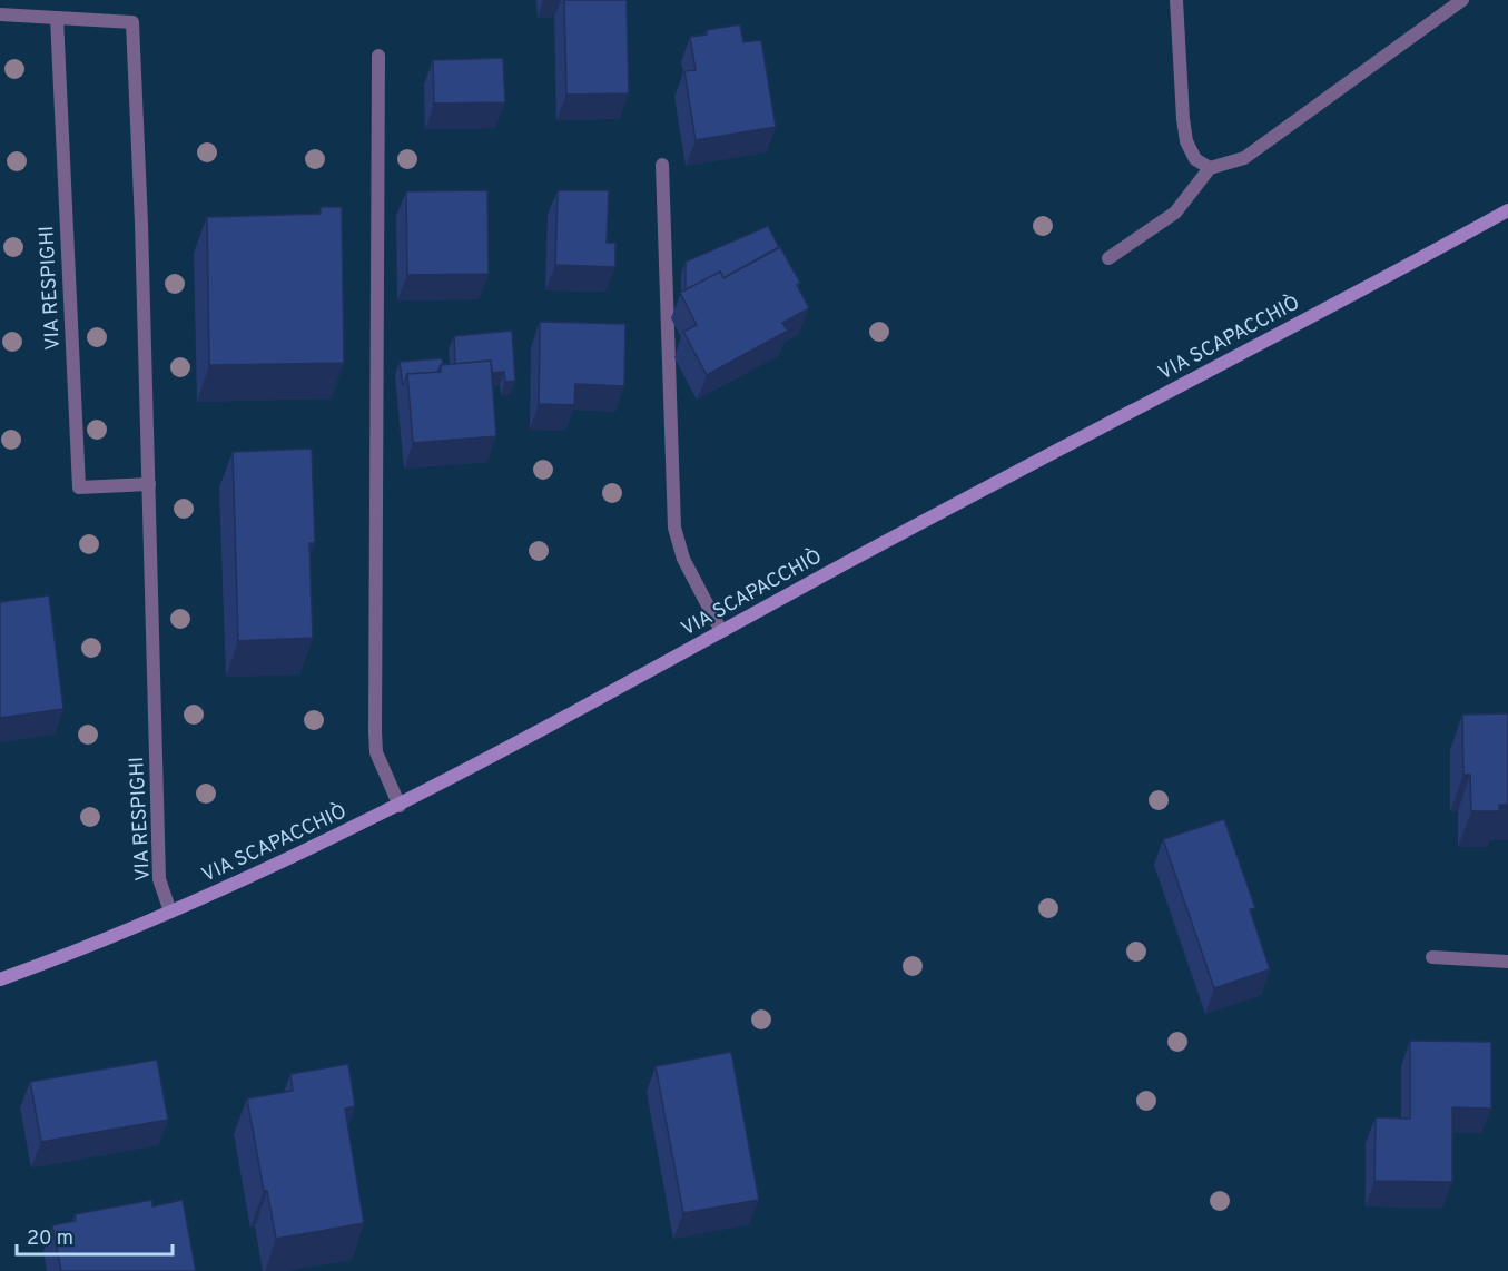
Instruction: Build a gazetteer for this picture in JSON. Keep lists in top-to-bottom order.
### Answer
{
  "streets": {
    "street": ["VIA RESPIGHI", "VIA SCAPACCHIÒ"]
  },
  "crossings": [
    ["VIA RESPIGHI", "VIA SCAPACCHIÒ"]
  ],
  "scale_bar": "20 m"
}
